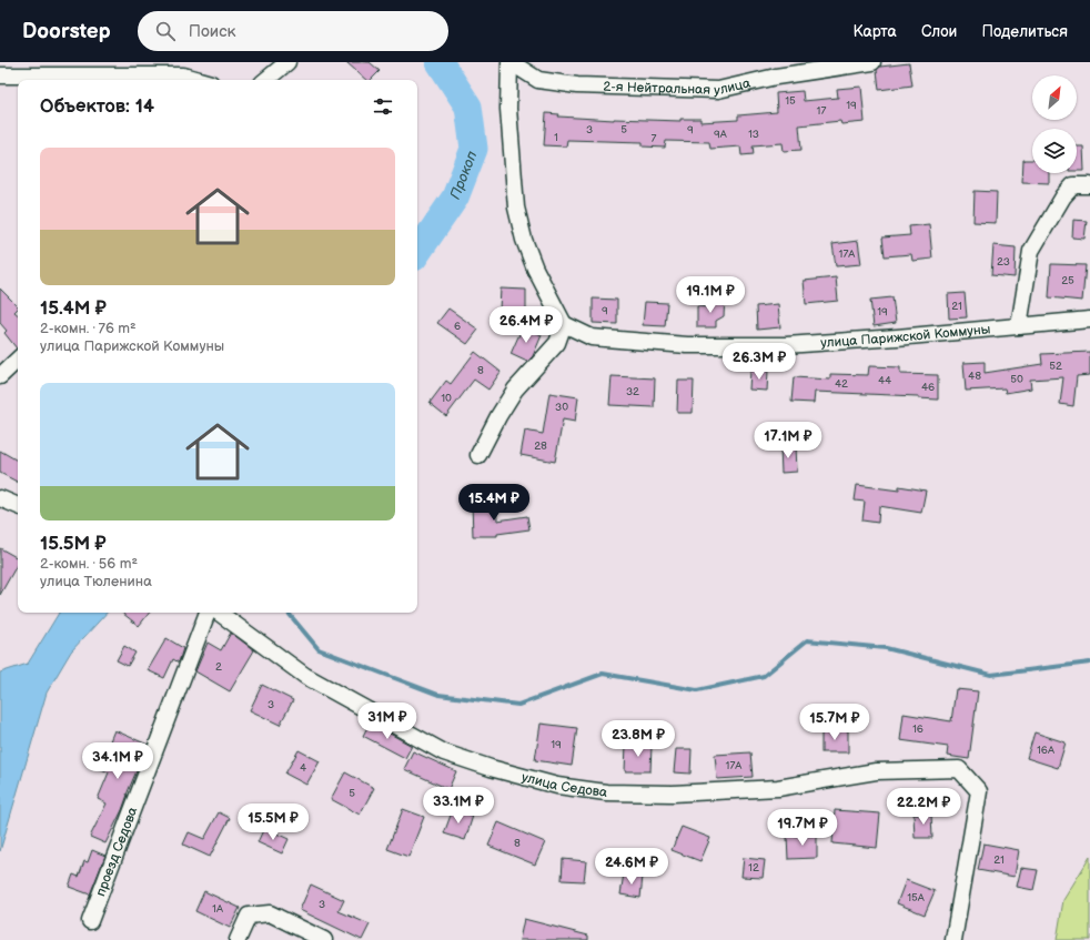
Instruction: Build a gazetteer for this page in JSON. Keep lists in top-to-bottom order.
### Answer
{
  "streets": {
    "street": [
      "2-я Нейтральная улица",
      "улица Парижской Коммуны",
      "улица Седова",
      "проезд Седова"
    ]
  },
  "water": ["Прокоп"],
  "house_numbers": [
    "15",
    "19",
    "17",
    "3",
    "5",
    "9",
    "9А",
    "13",
    "1",
    "7",
    "17А",
    "23",
    "25",
    "21",
    "9",
    "19",
    "6",
    "52",
    "8",
    "48",
    "50",
    "44",
    "42",
    "46",
    "32",
    "10",
    "30",
    "28",
    "2",
    "3",
    "16",
    "19",
    "16А",
    "17А",
    "4",
    "5",
    "8",
    "21",
    "12",
    "15А",
    "3",
    "1А"
  ],
  "north": "top right",
  "page": {
    "header": "Doorstep",
    "search": "Поиск",
    "nav": ["Карта", "Слои", "Поделиться"],
    "heading": "Объектов: 14",
    "list": [
      {
        "name": "15.4M ₽",
        "note": "2-комн. · 76 m² · улица Парижской Коммуны"
      },
      {
        "name": "15.5M ₽",
        "note": "2-комн. · 56 m² · улица Тюленина"
      }
    ],
    "price": [
      "19.1M ₽",
      "26.4M ₽",
      "26.3M ₽",
      "17.1M ₽",
      "15.4M ₽",
      "31M ₽",
      "15.7M ₽",
      "23.8M ₽",
      "34.1M ₽",
      "33.1M ₽",
      "22.2M ₽",
      "15.5M ₽",
      "19.7M ₽",
      "24.6M ₽"
    ]
  }
}
